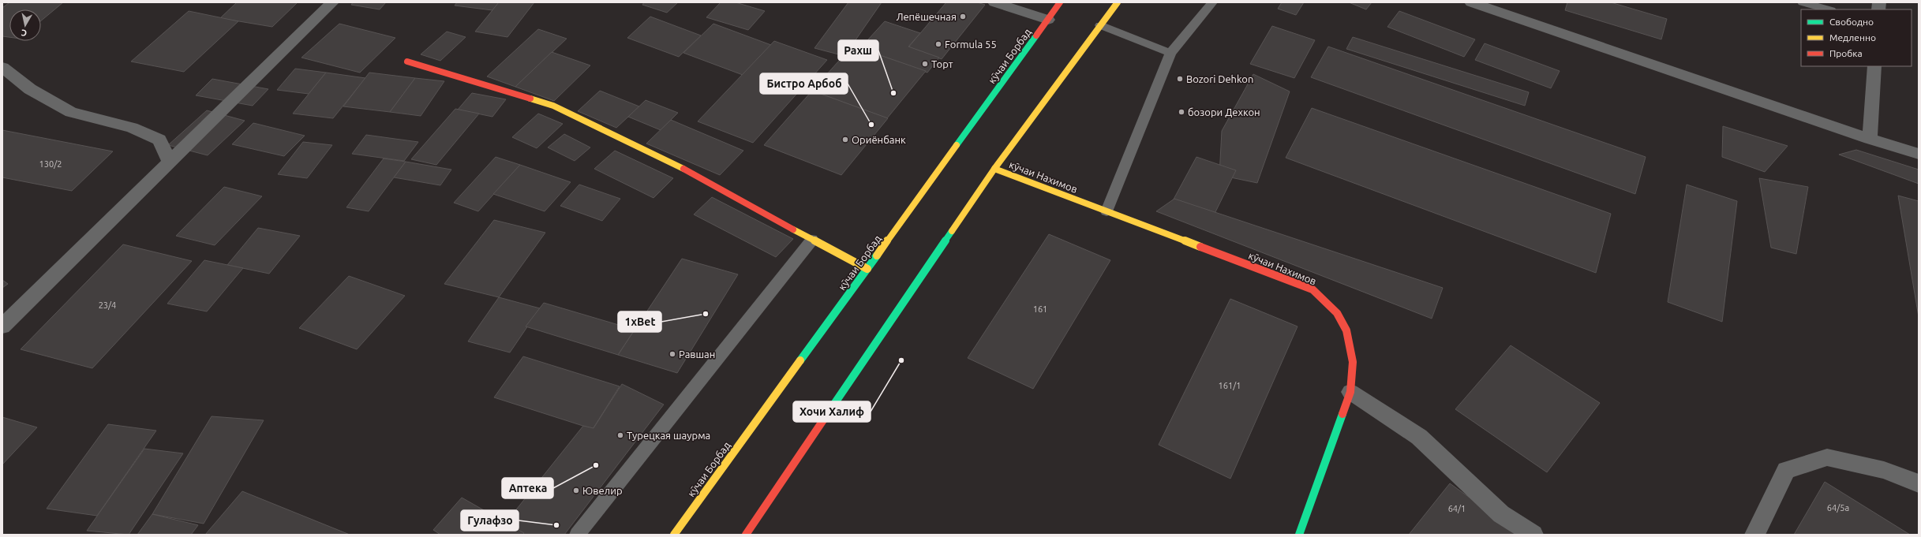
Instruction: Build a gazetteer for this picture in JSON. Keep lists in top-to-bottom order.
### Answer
{
  "streets": {
    "main road": ["кӯчаи Борбад", "кӯчаи Нахимов"]
  },
  "places": [
    "Лепёшечная",
    "Formula 55",
    "Торт",
    "Bozori Dehkon",
    "Рахш",
    "бозори Дехкон",
    "Бистро Арбоб",
    "Ориёнбанк",
    "1xBet",
    "Равшан",
    "Хочи Халиф",
    "Турецкая шаурма",
    "Аптека",
    "Ювелир",
    "Гулафзо"
  ],
  "house_numbers": [
    "130/2",
    "23/4",
    "161",
    "161/1",
    "64/5а",
    "64/1"
  ],
  "legend": ["Свободно", "Медленно", "Пробка"],
  "north": "bottom"
}
